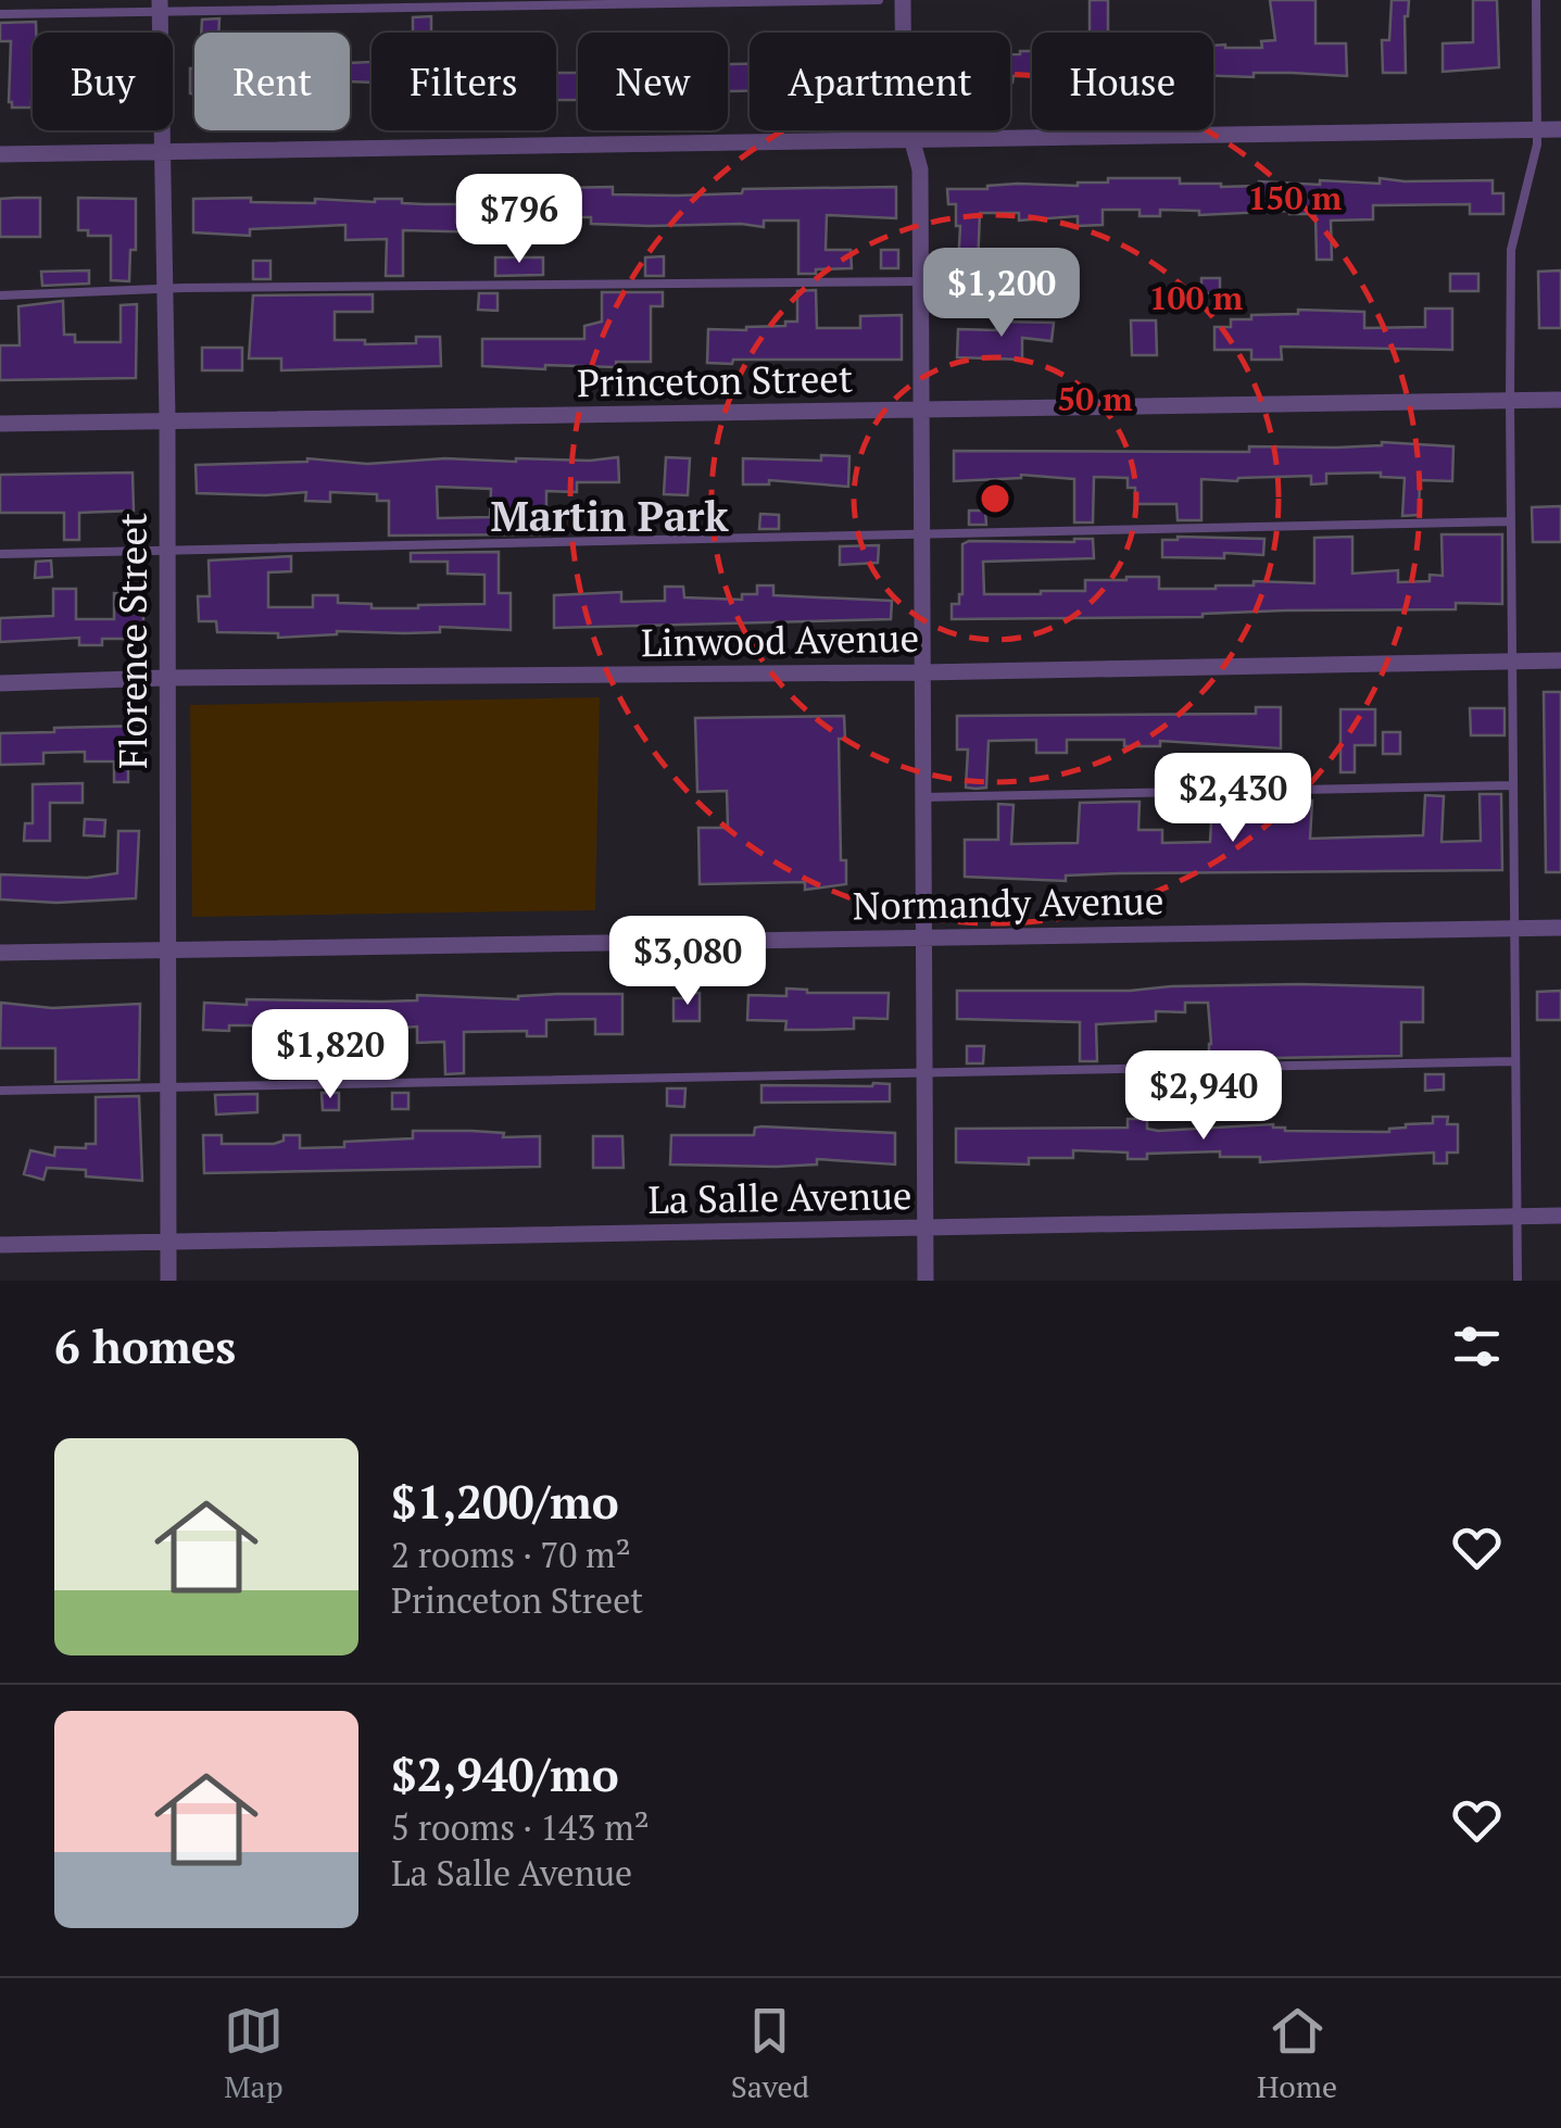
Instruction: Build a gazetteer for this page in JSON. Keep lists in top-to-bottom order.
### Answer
{
  "streets": {
    "street": [
      "Princeton Street",
      "Florence Street",
      "Linwood Avenue",
      "Normandy Avenue",
      "La Salle Avenue"
    ]
  },
  "crossings": [
    ["Princeton Street", "Florence Street"],
    ["Florence Street", "Linwood Avenue"],
    ["Florence Street", "Normandy Avenue"],
    ["Florence Street", "La Salle Avenue"]
  ],
  "districts": ["Martin Park"],
  "page": {
    "chip": [
      "Buy",
      "Rent",
      "Filters",
      "New",
      "Apartment",
      "House"
    ],
    "price": [
      "$796",
      "$1,200",
      "$2,430",
      "$3,080",
      "$1,820",
      "$2,940"
    ],
    "heading": "6 homes",
    "list": [
      {
        "name": "$1,200/mo",
        "note": "2 rooms · 70 m² · Princeton Street"
      },
      {
        "name": "$2,940/mo",
        "note": "5 rooms · 143 m² · La Salle Avenue"
      }
    ],
    "tabs": ["Map", "Saved", "Home"]
  },
  "rings": ["150 m", "100 m", "50 m"]
}
